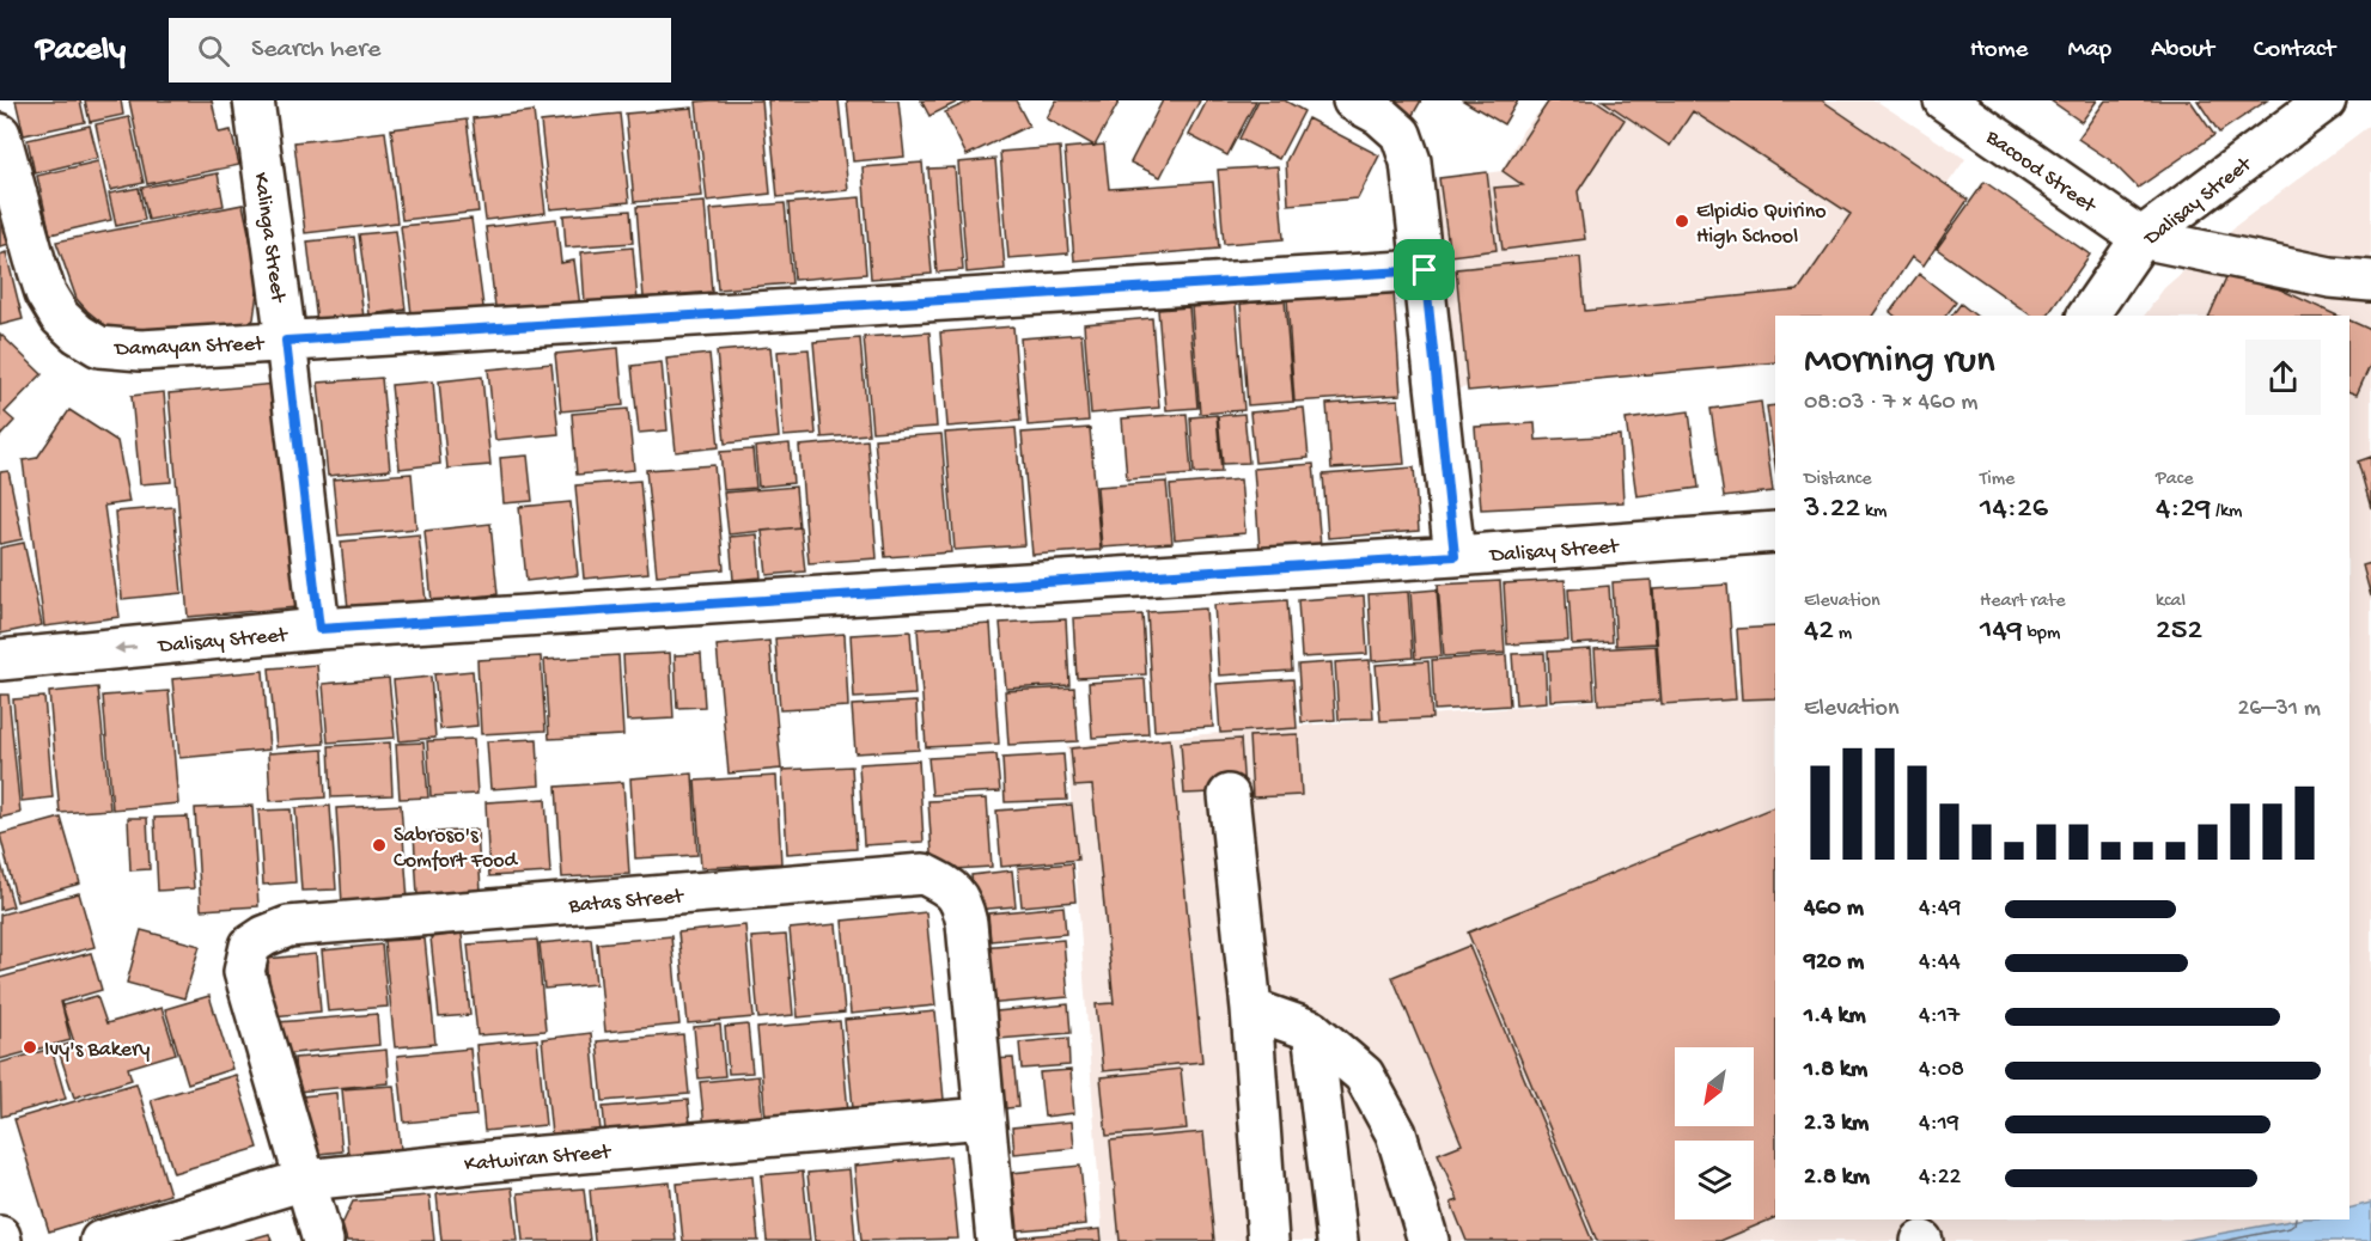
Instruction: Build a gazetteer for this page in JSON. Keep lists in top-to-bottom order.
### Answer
{
  "streets": {
    "street": [
      "Bacood Street",
      "Dalisay Street",
      "Kalinga Street",
      "Damayan Street",
      "Batas Street",
      "Katwiran Street"
    ]
  },
  "crossings": [
    ["Bacood Street", "Dalisay Street"],
    ["Dalisay Street", "Kalinga Street"],
    ["Kalinga Street", "Damayan Street"],
    ["Batas Street", "Katwiran Street"]
  ],
  "places": ["Elpidio Quirino High School", "Sabroso's Comfort Food", "Ivy's Bakery"],
  "north": "bottom left",
  "page": {
    "header": "Pacely",
    "search": "Search here",
    "nav": [
      "Home",
      "Map",
      "About",
      "Contact"
    ],
    "heading": ["Morning run", "08:03 · 7 × 460 m"],
    "stats": [
      ["Distance", "3.22 km"],
      ["Time", "14:26"],
      ["Pace", "4:29 /km"],
      ["Elevation", "42 m"],
      ["Heart rate", "149 bpm"],
      ["kcal", "252"]
    ],
    "chart": ["Elevation", "26–31 m"],
    "list": [
      {
        "name": "460 m",
        "note": "4:49"
      },
      {
        "name": "920 m",
        "note": "4:44"
      },
      {
        "name": "1.4 km",
        "note": "4:17"
      },
      {
        "name": "1.8 km",
        "note": "4:08"
      },
      {
        "name": "2.3 km",
        "note": "4:19"
      },
      {
        "name": "2.8 km",
        "note": "4:22"
      }
    ]
  }
}
